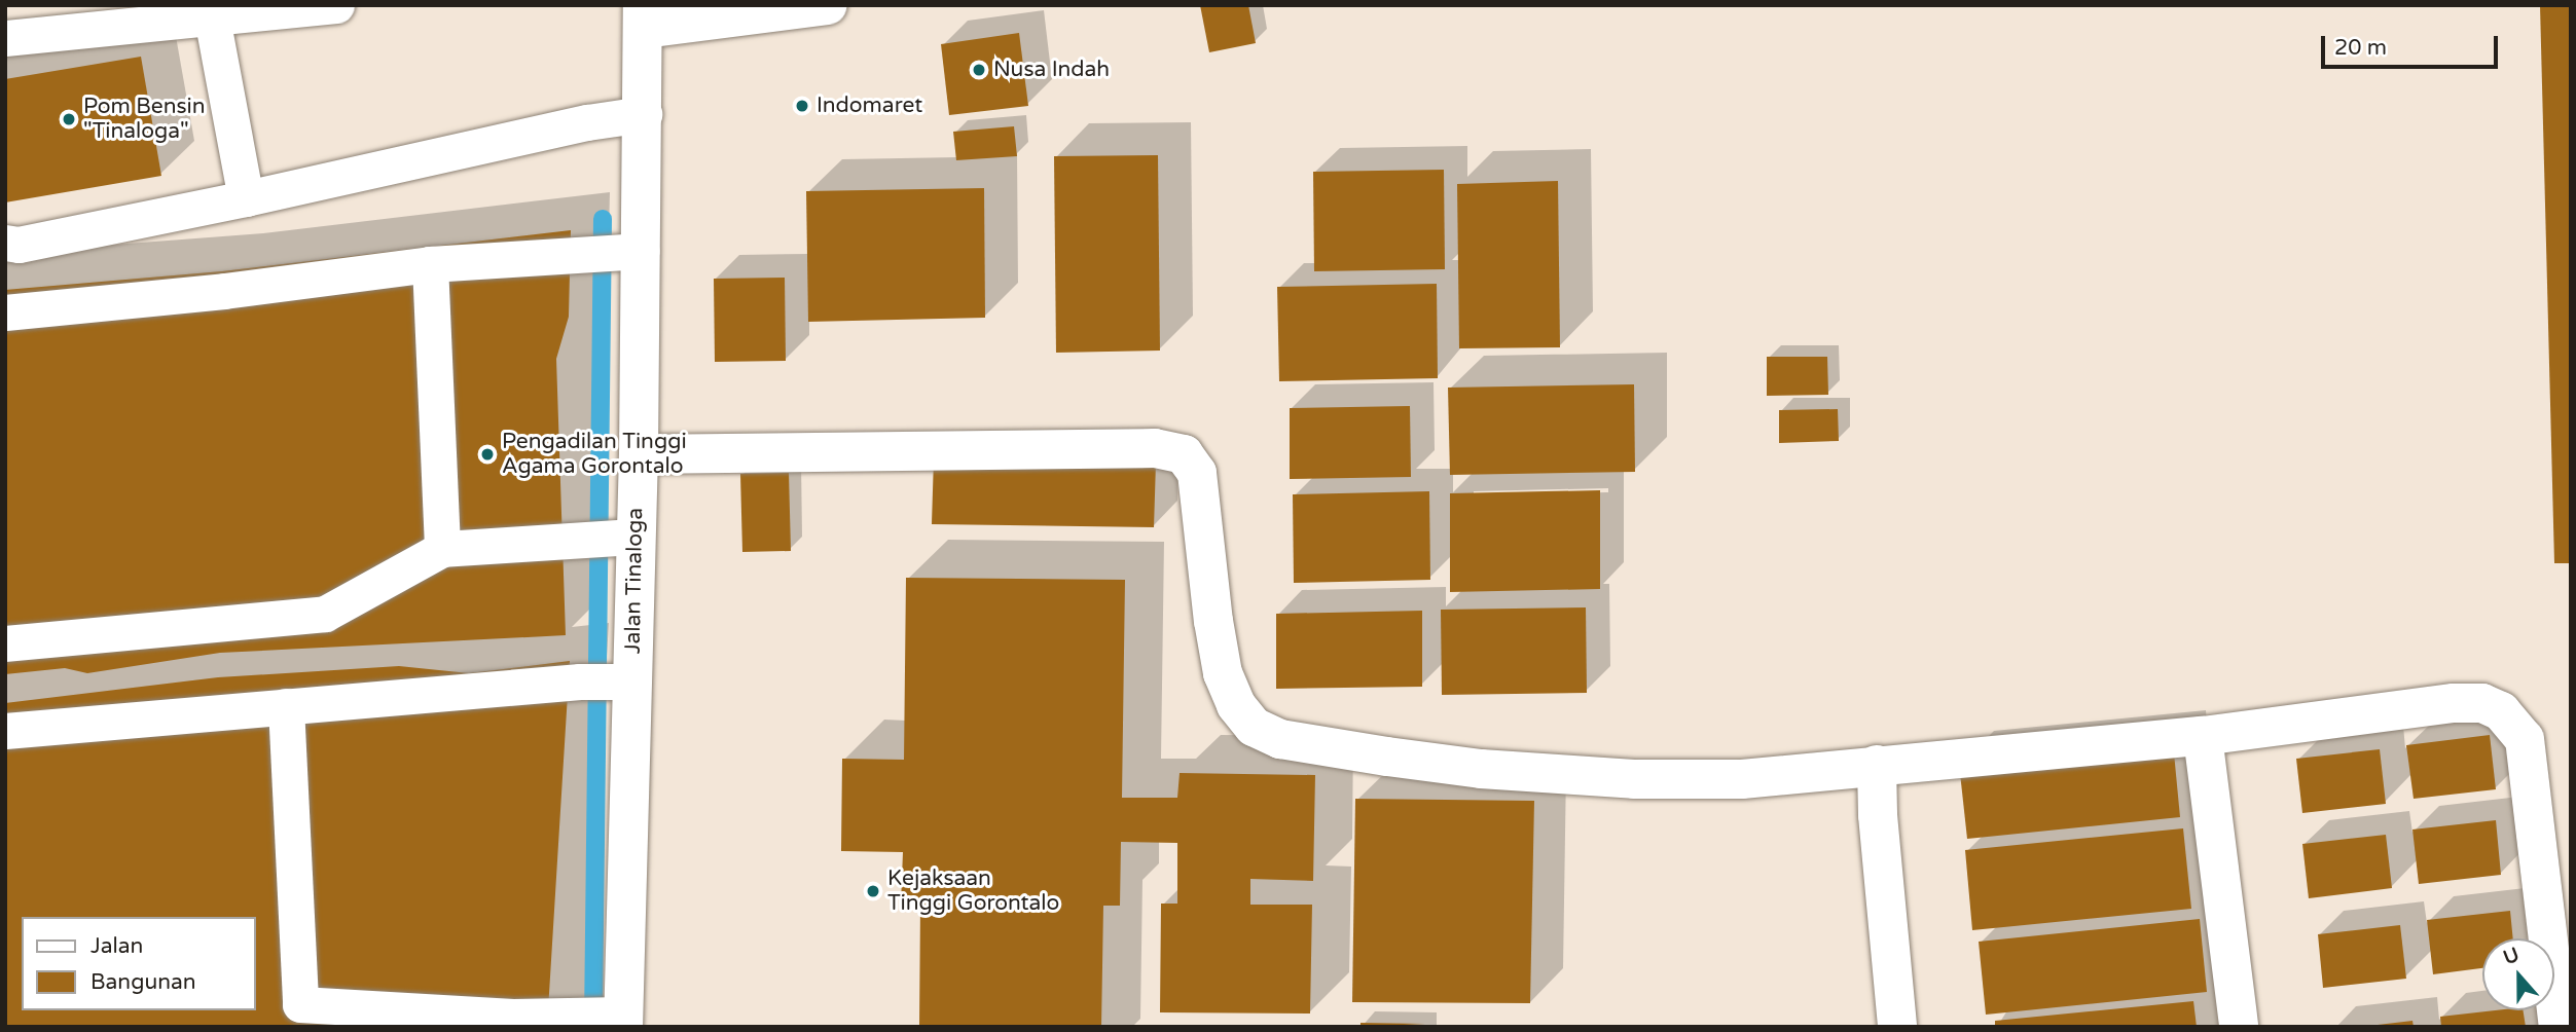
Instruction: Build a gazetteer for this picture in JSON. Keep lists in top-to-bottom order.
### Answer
{
  "streets": {
    "street": ["Jalan Tinaloga"]
  },
  "places": [
    "Nusa Indah",
    "Indomaret",
    "Pom Bensin \"Tinaloga\"",
    "Pengadilan Tinggi Agama Gorontalo",
    "Kejaksaan Tinggi Gorontalo"
  ],
  "legend": ["Jalan", "Bangunan"],
  "scale_bar": "20 m",
  "north": "top"
}
